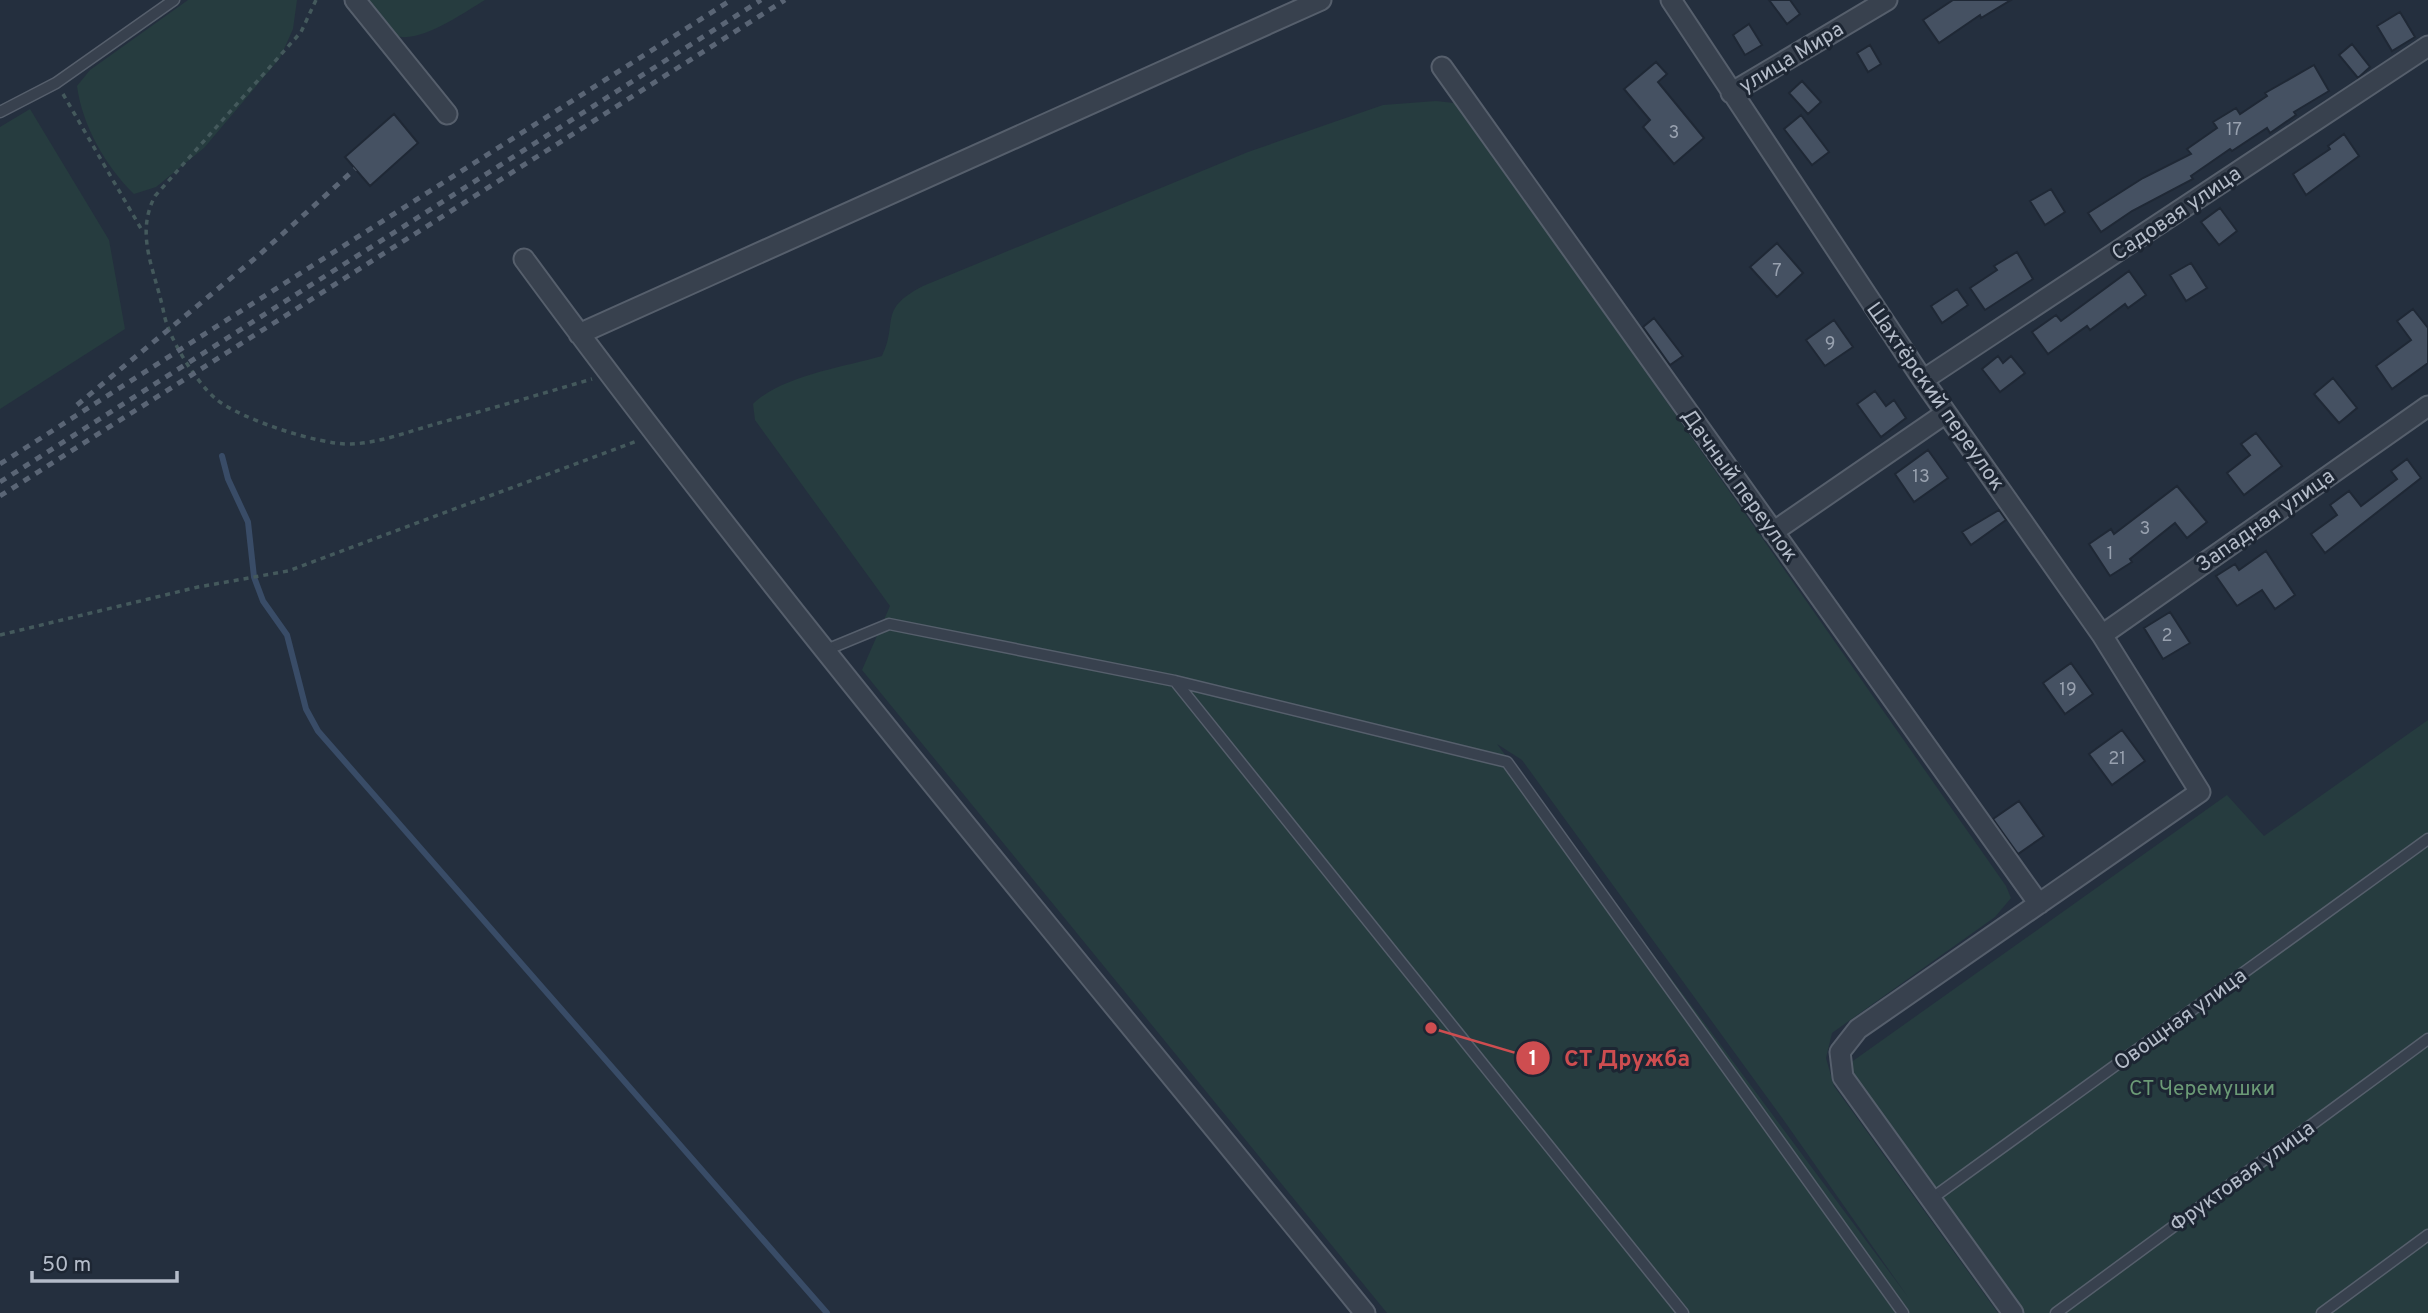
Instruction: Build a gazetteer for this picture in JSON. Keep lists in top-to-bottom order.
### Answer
{
  "streets": {
    "street": [
      "улица Мира",
      "Садовая улица",
      "Шахтёрский переулок",
      "Дачный переулок",
      "Западная улица"
    ],
    "lane": ["Овощная улица", "Фруктовая улица"]
  },
  "crossings": [
    ["улица Мира", "Шахтёрский переулок"],
    ["Садовая улица", "Шахтёрский переулок"],
    ["Шахтёрский переулок", "Дачный переулок"],
    ["Шахтёрский переулок", "Западная улица"]
  ],
  "parks": ["СТ Черемушки"],
  "places": ["СТ Дружба"],
  "house_numbers": [
    "17",
    "3",
    "7",
    "9",
    "13",
    "3",
    "1",
    "2",
    "19",
    "21"
  ],
  "scale_bar": "50 m"
}
